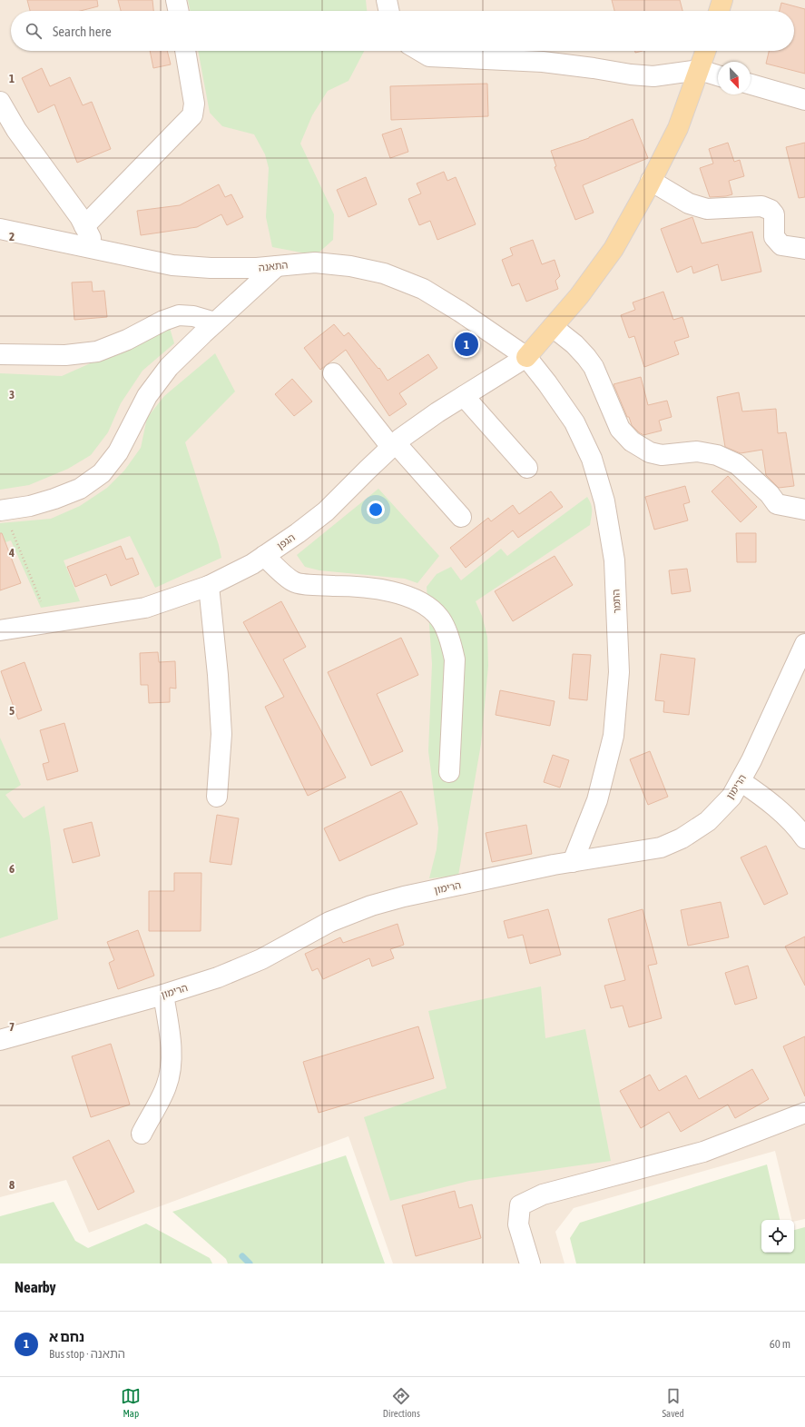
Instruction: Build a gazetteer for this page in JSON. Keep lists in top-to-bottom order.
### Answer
{
  "streets": {
    "street": [
      "התאנה",
      "הגפן",
      "התמר",
      "הרימון"
    ]
  },
  "crossings": [
    ["התאנה", "הגפן"],
    ["התאנה", "התמר"],
    ["הגפן", "התמר"],
    ["התמר", "הרימון"]
  ],
  "north": "bottom right",
  "page": {
    "search": "Search here",
    "pins": "1",
    "heading": "Nearby",
    "list": [
      {
        "mark": "1",
        "name": "נחם א",
        "note": "Bus stop · התאנה",
        "value": "60 m"
      }
    ],
    "nav": ["Map", "Directions", "Saved"]
  },
  "grid": {
    "rows": [
      "1",
      "2",
      "3",
      "4",
      "5",
      "6",
      "7",
      "8"
    ]
  }
}
